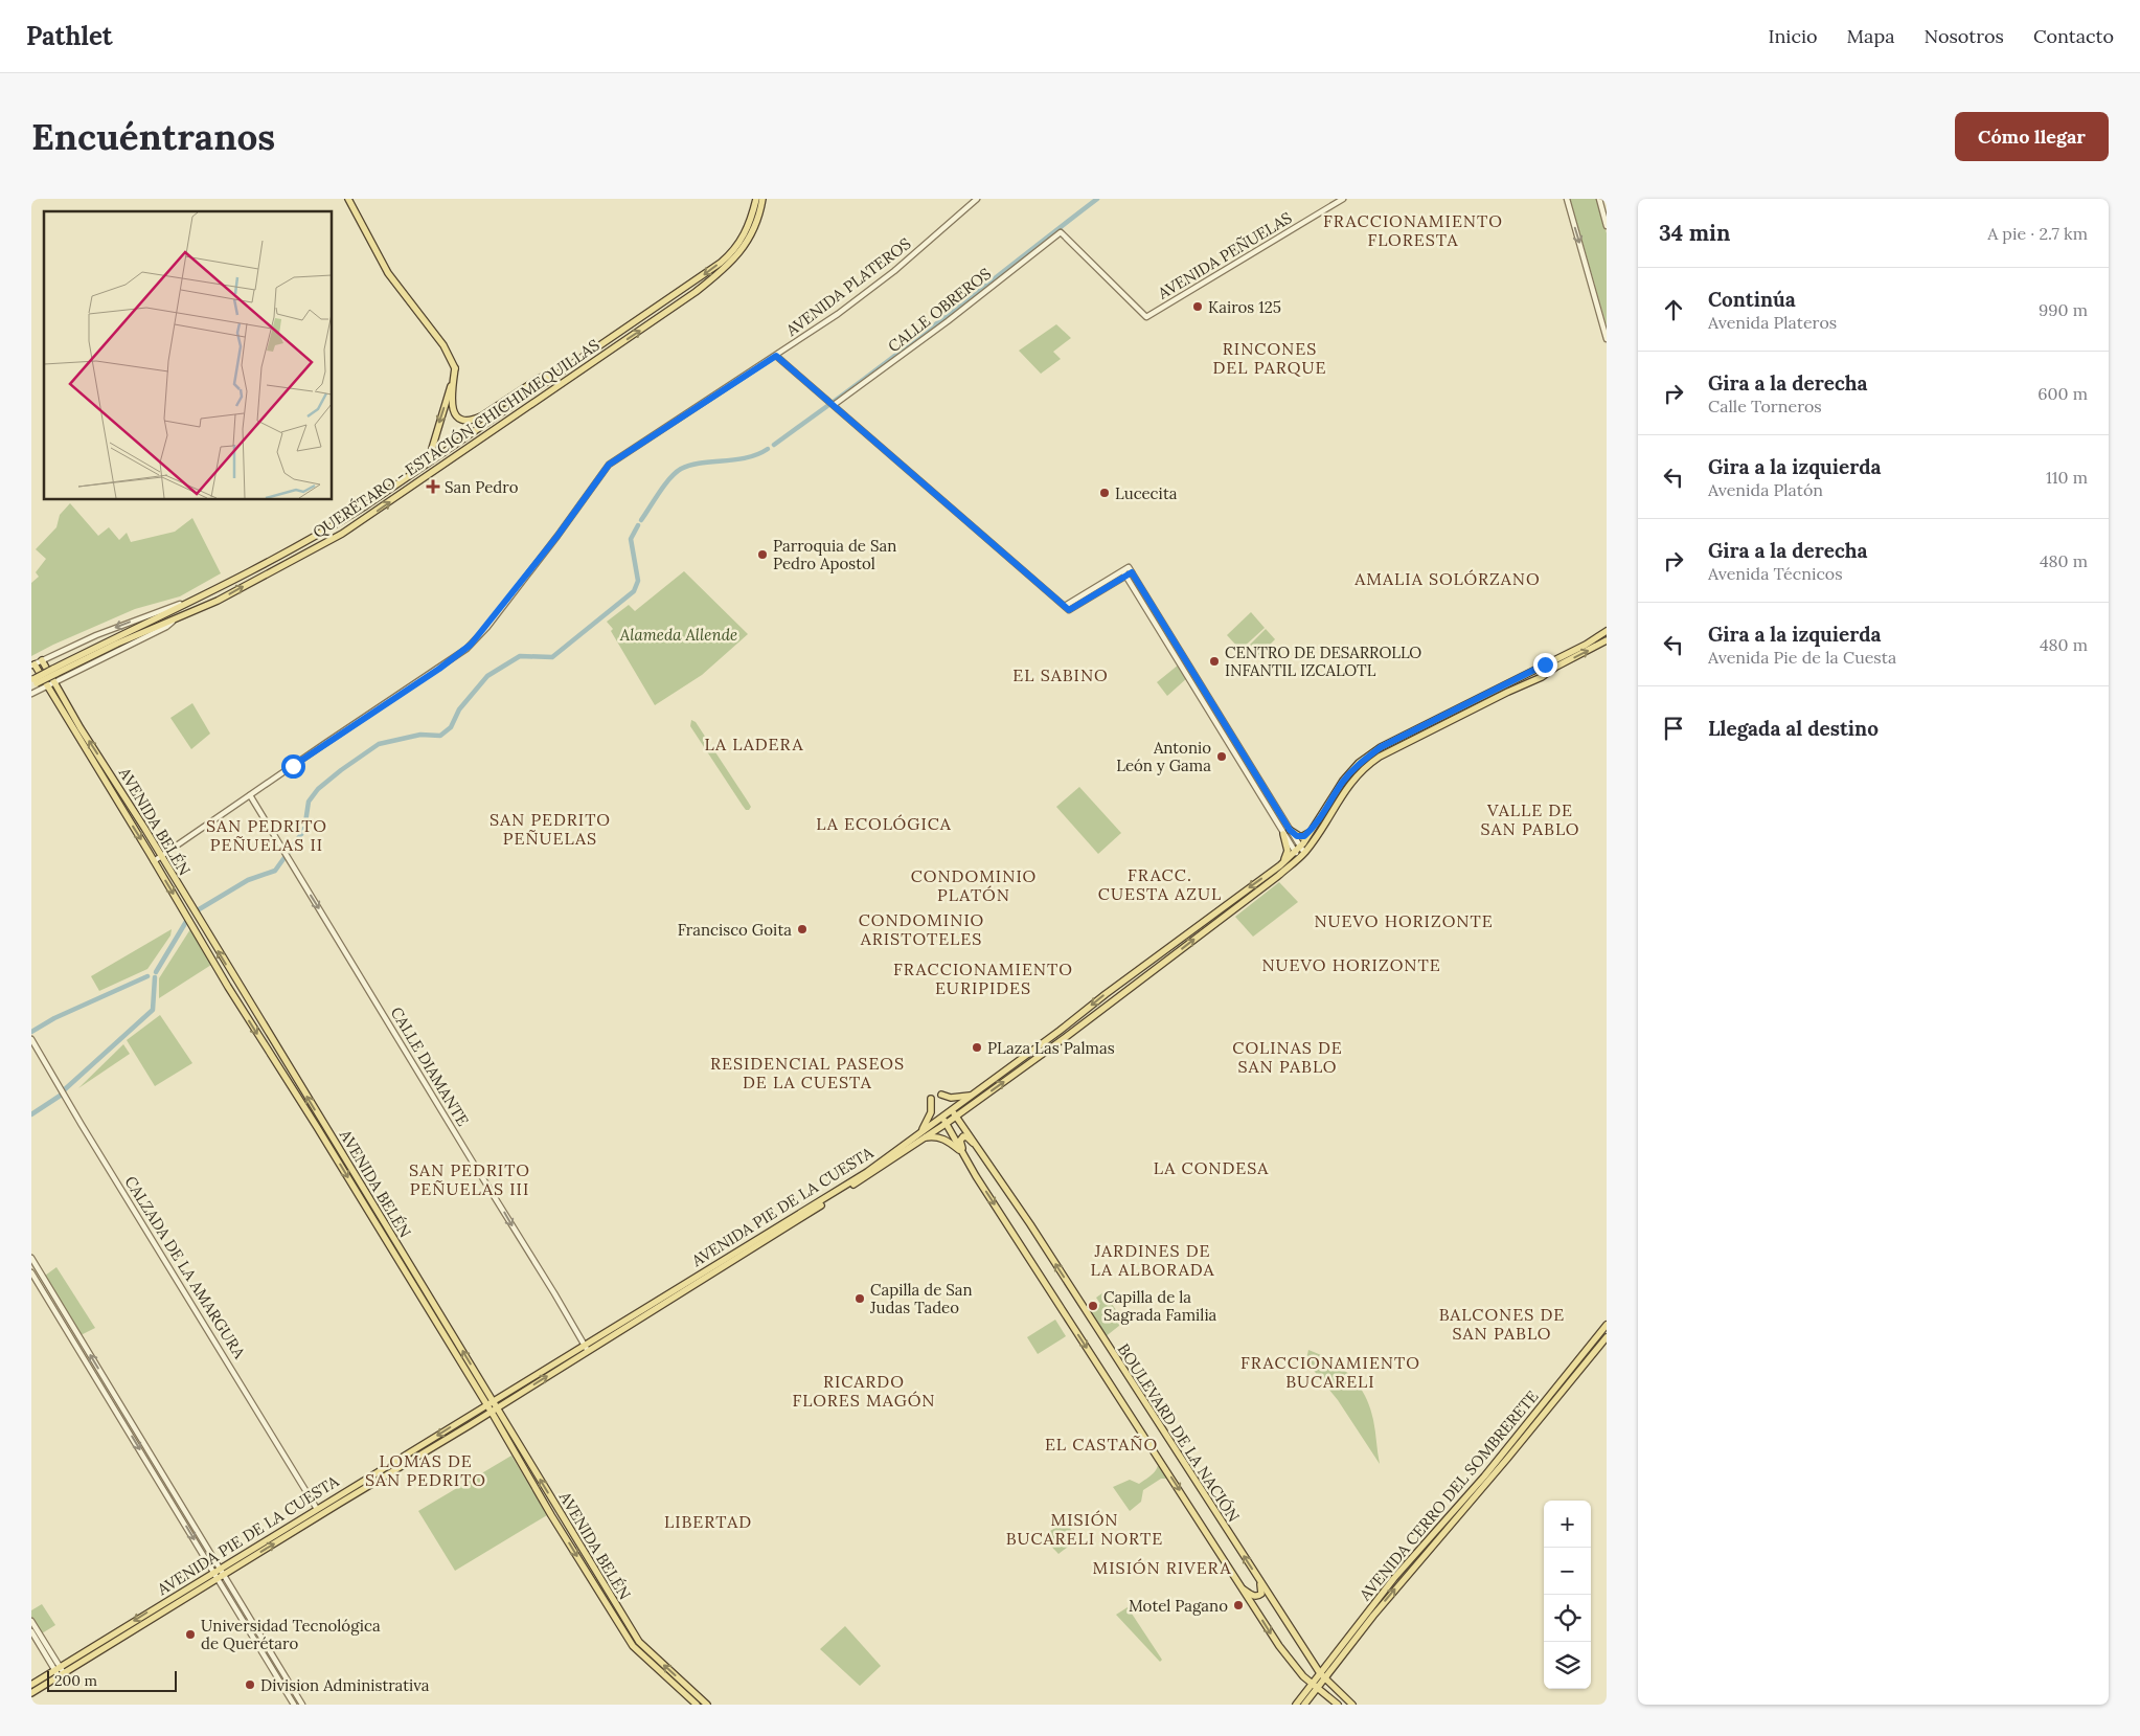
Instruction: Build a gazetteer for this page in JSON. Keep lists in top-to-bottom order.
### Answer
{
  "streets": {
    "main road": [
      "QUERÉTARO - ESTACIÓN CHICHIMEQUILLAS",
      "AVENIDA BELÉN",
      "AVENIDA PIE DE LA CUESTA",
      "BOULEVARD DE LA NACIÓN",
      "AVENIDA CERRO DEL SOMBRERETE"
    ],
    "street": [
      "AVENIDA PEÑUELAS",
      "AVENIDA PLATEROS",
      "CALLE OBREROS",
      "CALLE DIAMANTE",
      "CALZADA DE LA AMARGURA"
    ]
  },
  "crossings": [
    ["AVENIDA PEÑUELAS", "CALLE OBREROS"],
    ["AVENIDA PLATEROS", "AVENIDA BELÉN"],
    ["AVENIDA PLATEROS", "CALLE DIAMANTE"],
    ["AVENIDA BELÉN", "AVENIDA PIE DE LA CUESTA"],
    ["CALLE DIAMANTE", "AVENIDA PIE DE LA CUESTA"],
    ["AVENIDA PIE DE LA CUESTA", "CALZADA DE LA AMARGURA"],
    ["AVENIDA PIE DE LA CUESTA", "BOULEVARD DE LA NACIÓN"],
    ["BOULEVARD DE LA NACIÓN", "AVENIDA CERRO DEL SOMBRERETE"]
  ],
  "one_way": ["CALLE DIAMANTE"],
  "districts": [
    "FRACCIONAMIENTO FLORESTA",
    "RINCONES DEL PARQUE",
    "AMALIA SOLÓRZANO",
    "EL SABINO",
    "LA LADERA",
    "VALLE DE SAN PABLO",
    "SAN PEDRITO PEÑUELAS",
    "LA ECOLÓGICA",
    "SAN PEDRITO PEÑUELAS II",
    "FRACC. CUESTA AZUL",
    "CONDOMINIO PLATÓN",
    "CONDOMINIO ARISTOTELES",
    "NUEVO HORIZONTE",
    "NUEVO HORIZONTE",
    "FRACCIONAMIENTO EURIPIDES",
    "COLINAS DE SAN PABLO",
    "RESIDENCIAL PASEOS DE LA CUESTA",
    "LA CONDESA",
    "SAN PEDRITO PEÑUELAS III",
    "JARDINES DE LA ALBORADA",
    "BALCONES DE SAN PABLO",
    "FRACCIONAMIENTO BUCARELI",
    "RICARDO FLORES MAGÓN",
    "EL CASTAÑO",
    "LOMAS DE SAN PEDRITO",
    "MISIÓN BUCARELI NORTE",
    "LIBERTAD",
    "MISIÓN RIVERA"
  ],
  "parks": ["Alameda Allende"],
  "places": {
    "other": [
      "Kairos 125",
      "Lucecita",
      "Parroquia de San Pedro Apostol",
      "CENTRO DE DESARROLLO INFANTIL IZCALOTL",
      "Antonio León y Gama",
      "Francisco Goita",
      "PLaza Las Palmas",
      "Capilla de San Judas Tadeo",
      "Capilla de la Sagrada Familia",
      "Motel Pagano",
      "Universidad Tecnológica de Querétaro",
      "Division Administrativa"
    ],
    "health": ["San Pedro"]
  },
  "scale_bar": "200 m",
  "page": {
    "header": "Pathlet",
    "nav": [
      "Inicio",
      "Mapa",
      "Nosotros",
      "Contacto"
    ],
    "buttons": "Cómo llegar",
    "title": "Encuéntranos",
    "heading": ["34 min", "A pie · 2.7 km"],
    "list": [
      ["Continúa", "Avenida Plateros", "990 m"],
      ["Gira a la derecha", "Calle Torneros", "600 m"],
      ["Gira a la izquierda", "Avenida Platón", "110 m"],
      ["Gira a la derecha", "Avenida Técnicos", "480 m"],
      ["Gira a la izquierda", "Avenida Pie de la Cuesta", "480 m"],
      "Llegada al destino"
    ],
    "map_buttons": ["+", "−"],
    "scale": "200 m"
  }
}
